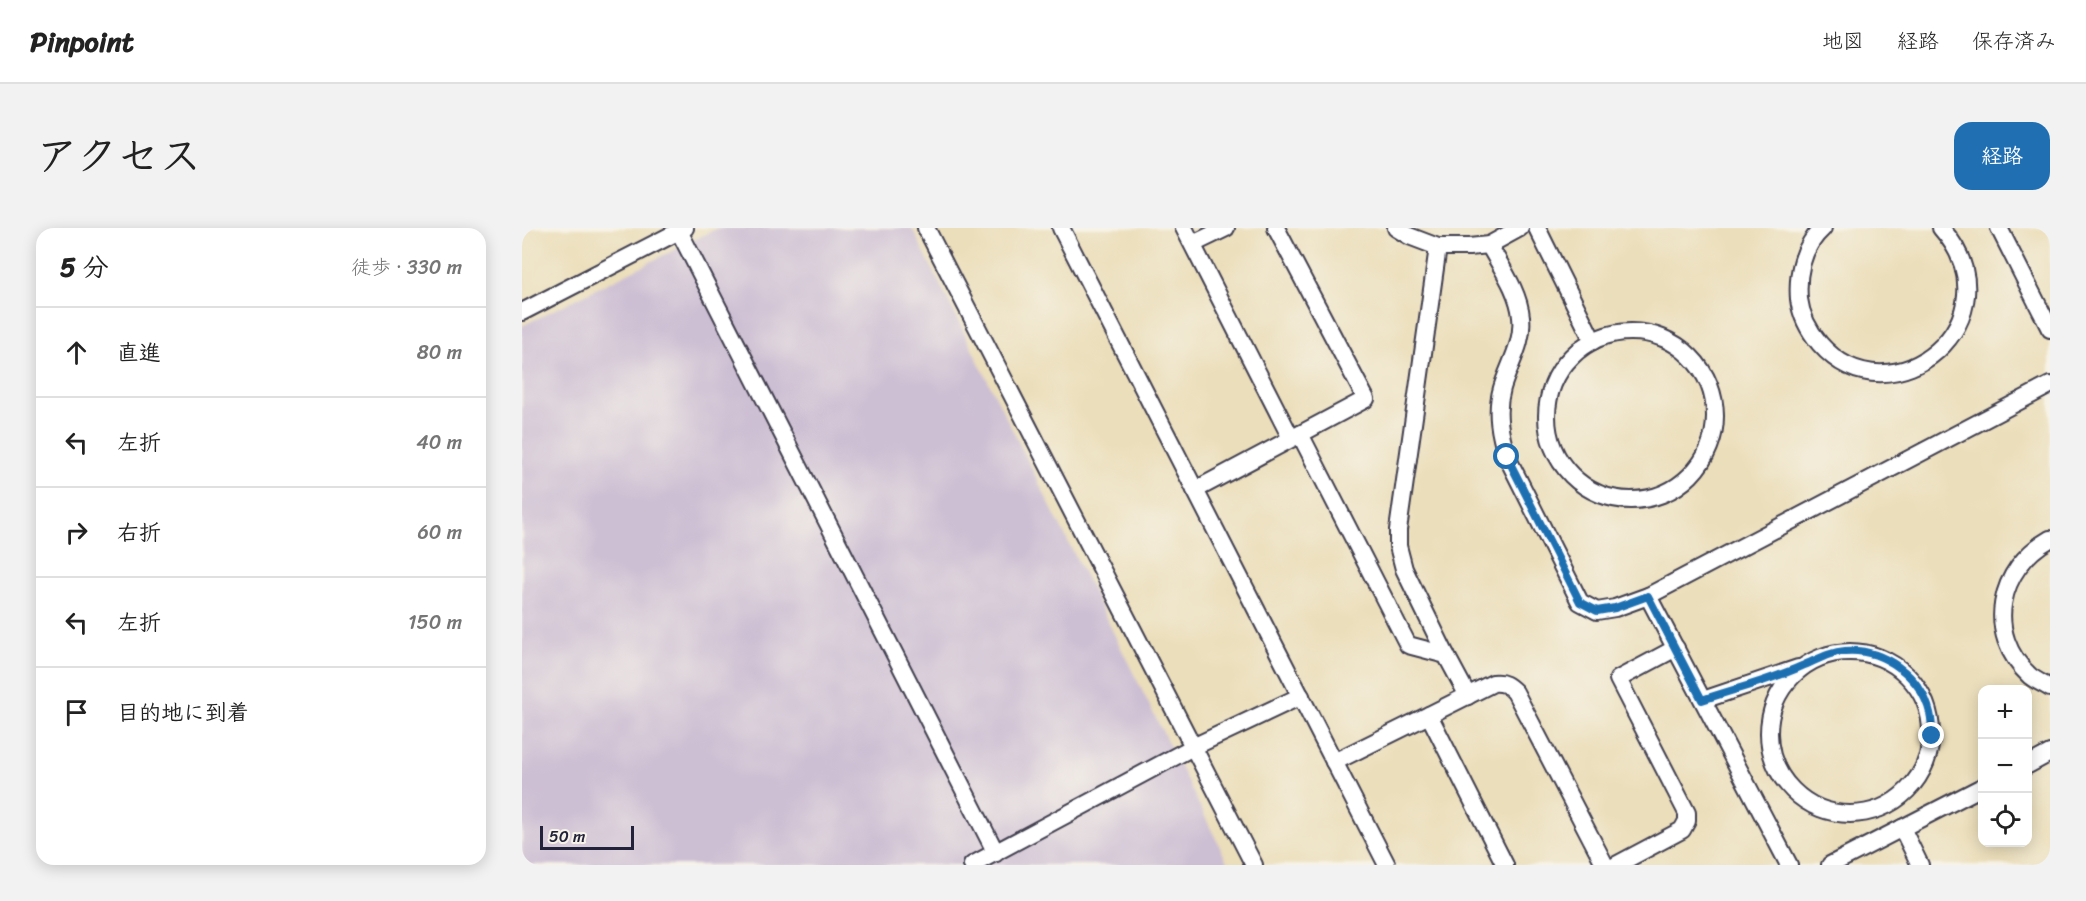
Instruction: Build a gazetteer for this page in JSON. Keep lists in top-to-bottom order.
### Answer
{
  "scale_bar": "50 m",
  "page": {
    "header": "Pinpoint",
    "nav": ["地図", "経路", "保存済み"],
    "title": "アクセス",
    "buttons": "経路",
    "heading": ["5 分", "徒歩 · 330 m"],
    "list": [
      ["直進", "80 m"],
      ["左折", "40 m"],
      ["右折", "60 m"],
      ["左折", "150 m"],
      "目的地に到着"
    ],
    "map_buttons": ["+", "−"],
    "scale": "50 m"
  }
}
